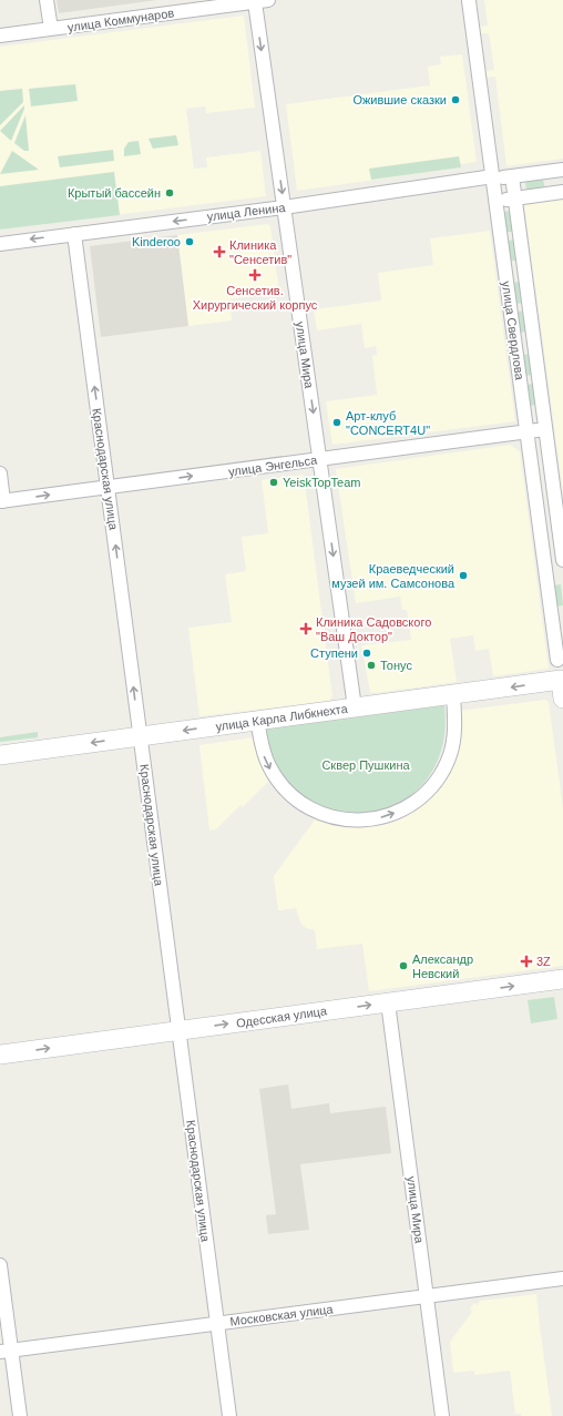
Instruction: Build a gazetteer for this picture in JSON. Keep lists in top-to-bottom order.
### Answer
{
  "streets": {
    "street": [
      "улица Коммунаров",
      "улица Ленина",
      "улица Свердлова",
      "улица Мира",
      "улица Энгельса",
      "Краснодарская улица",
      "улица Карла Либкнехта",
      "Одесская улица",
      "Московская улица"
    ]
  },
  "crossings": [
    ["улица Коммунаров", "улица Мира"],
    ["улица Ленина", "улица Свердлова"],
    ["улица Ленина", "улица Мира"],
    ["улица Ленина", "Краснодарская улица"],
    ["улица Свердлова", "улица Энгельса"],
    ["улица Мира", "улица Энгельса"],
    ["улица Мира", "улица Карла Либкнехта"],
    ["улица Мира", "Одесская улица"],
    ["улица Мира", "Московская улица"],
    ["улица Энгельса", "Краснодарская улица"],
    ["Краснодарская улица", "улица Карла Либкнехта"],
    ["Краснодарская улица", "Одесская улица"],
    ["Краснодарская улица", "Московская улица"]
  ],
  "one_way": [
    "улица Ленина",
    "улица Мира",
    "улица Энгельса",
    "Краснодарская улица",
    "улица Карла Либкнехта",
    "Одесская улица"
  ],
  "parks": ["Сквер Пушкина"],
  "places": {
    "other": [
      "Ожившие сказки",
      "Крытый бассейн",
      "Kinderoo",
      "Арт-клуб \"CONCERT4U\"",
      "YeiskTopTeam",
      "Краеведческий музей им. Самсонова",
      "Ступени",
      "Тонус",
      "Александр Невский"
    ],
    "health": [
      "Клиника \"Сенсетив\"",
      "Сенсетив. Хирургический корпус",
      "Клиника Садовского \"Ваш Доктор\"",
      "3Z"
    ]
  }
}
